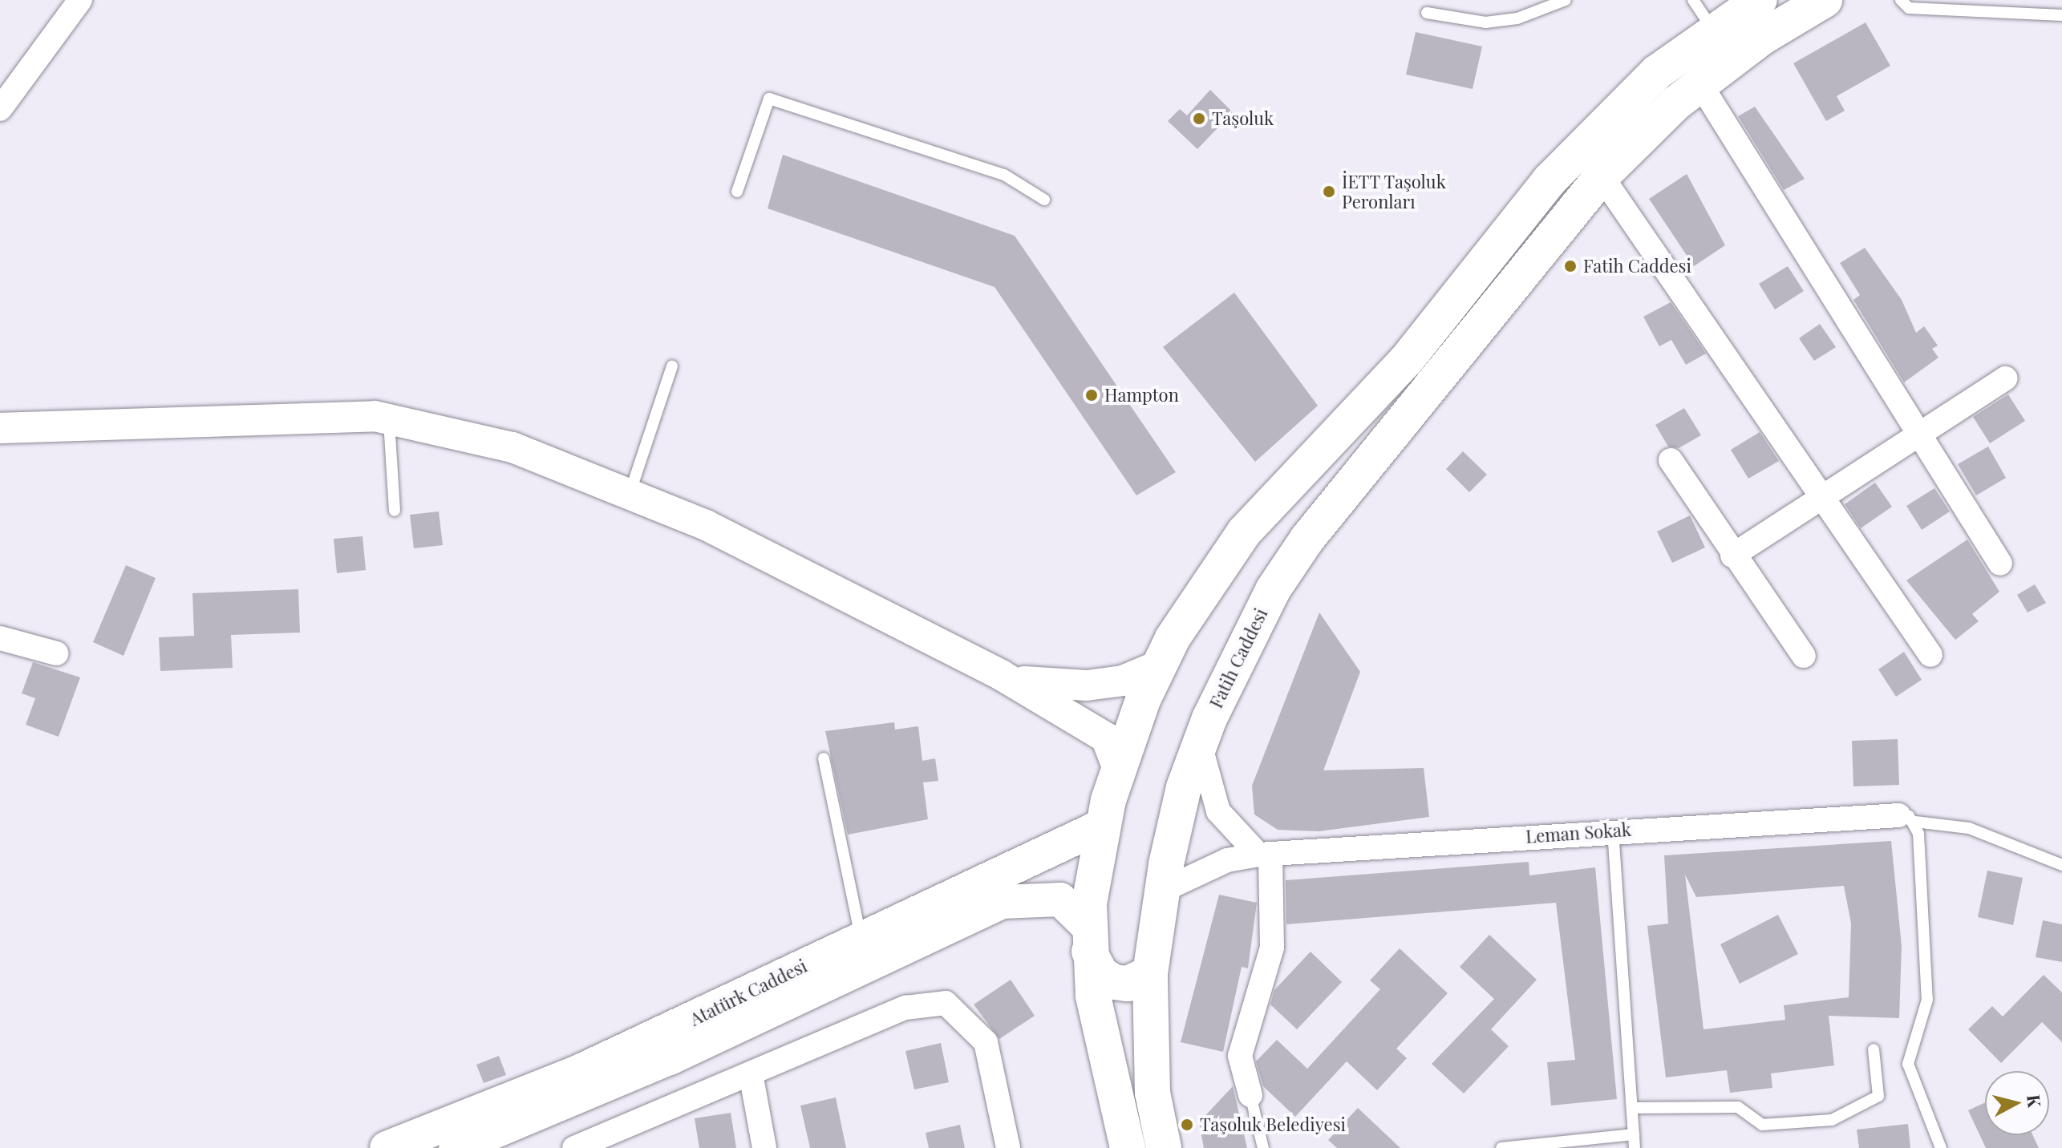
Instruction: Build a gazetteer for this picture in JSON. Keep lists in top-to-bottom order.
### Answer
{
  "streets": {
    "main road": ["Fatih Caddesi", "Atatürk Caddesi"],
    "street": ["Leman Sokak"]
  },
  "crossings": [
    ["Fatih Caddesi", "Leman Sokak"]
  ],
  "places": [
    "Taşoluk",
    "İETT Taşoluk Peronları",
    "Fatih Caddesi",
    "Hampton",
    "Taşoluk Belediyesi"
  ],
  "north": "right"
}
